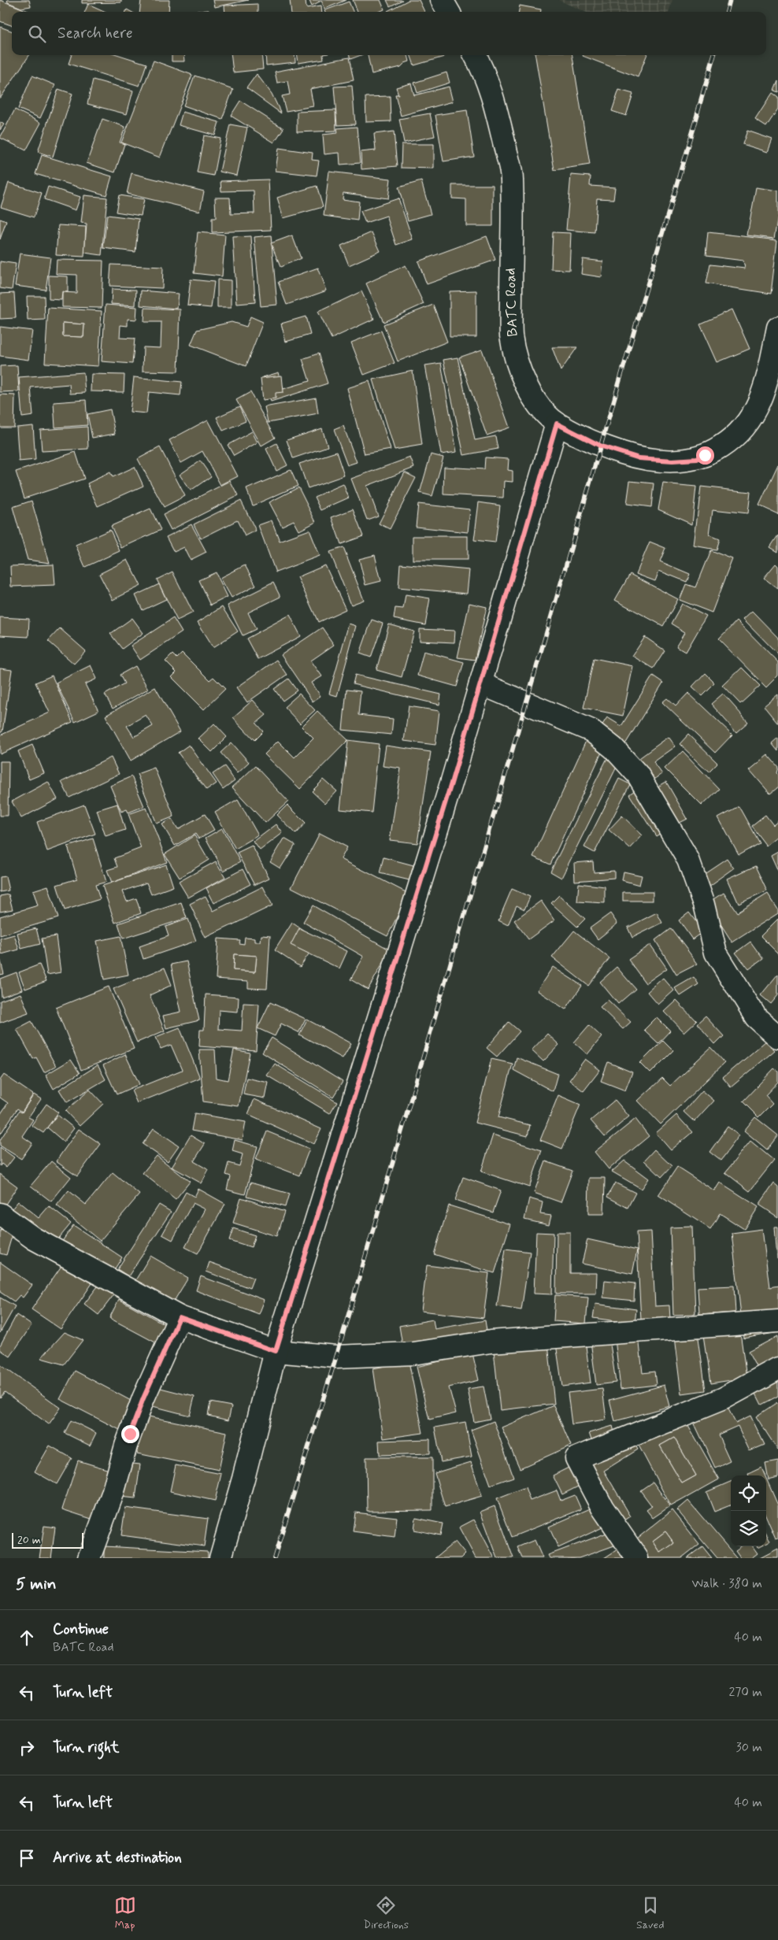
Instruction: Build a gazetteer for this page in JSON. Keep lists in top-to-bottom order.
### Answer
{
  "streets": {
    "street": ["BATC Road"]
  },
  "scale_bar": "20 m",
  "page": {
    "search": "Search here",
    "scale": "20 m",
    "heading": ["5 min", "Walk · 380 m"],
    "list": [
      ["Continue", "BATC Road", "40 m"],
      ["Turn left", "270 m"],
      ["Turn right", "30 m"],
      ["Turn left", "40 m"],
      "Arrive at destination"
    ],
    "nav": ["Map", "Directions", "Saved"]
  }
}
